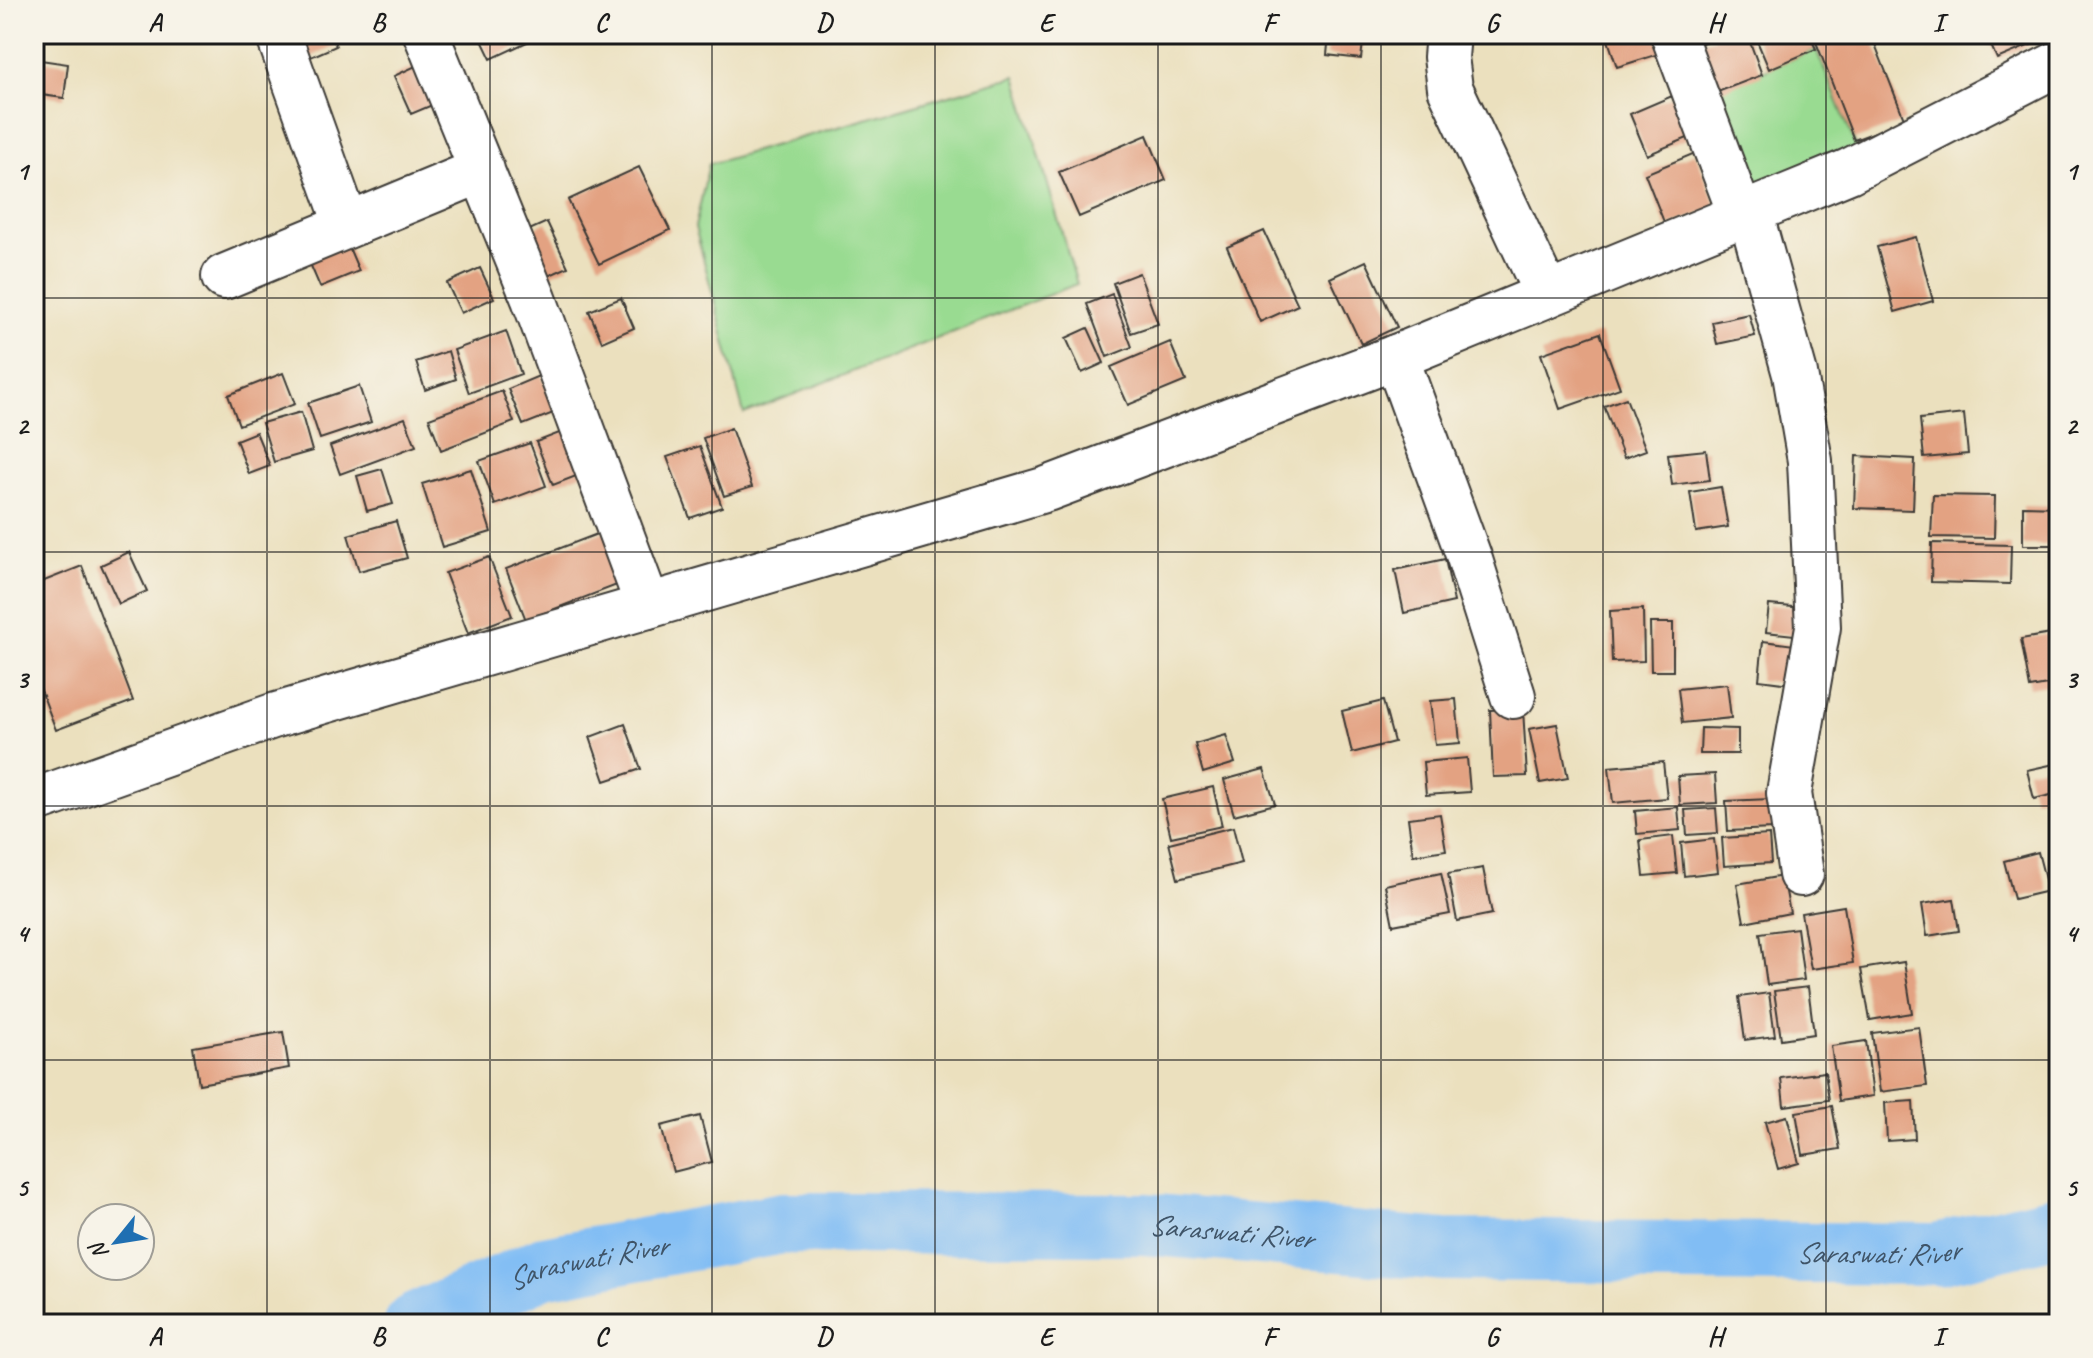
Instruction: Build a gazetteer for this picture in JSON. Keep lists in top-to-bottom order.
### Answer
{
  "water": ["Saraswati River"],
  "north": "bottom left",
  "grid": {
    "columns": [
      "A",
      "B",
      "C",
      "D",
      "E",
      "F",
      "G",
      "H",
      "I"
    ],
    "rows": [
      "1",
      "2",
      "3",
      "4",
      "5"
    ]
  }
}
